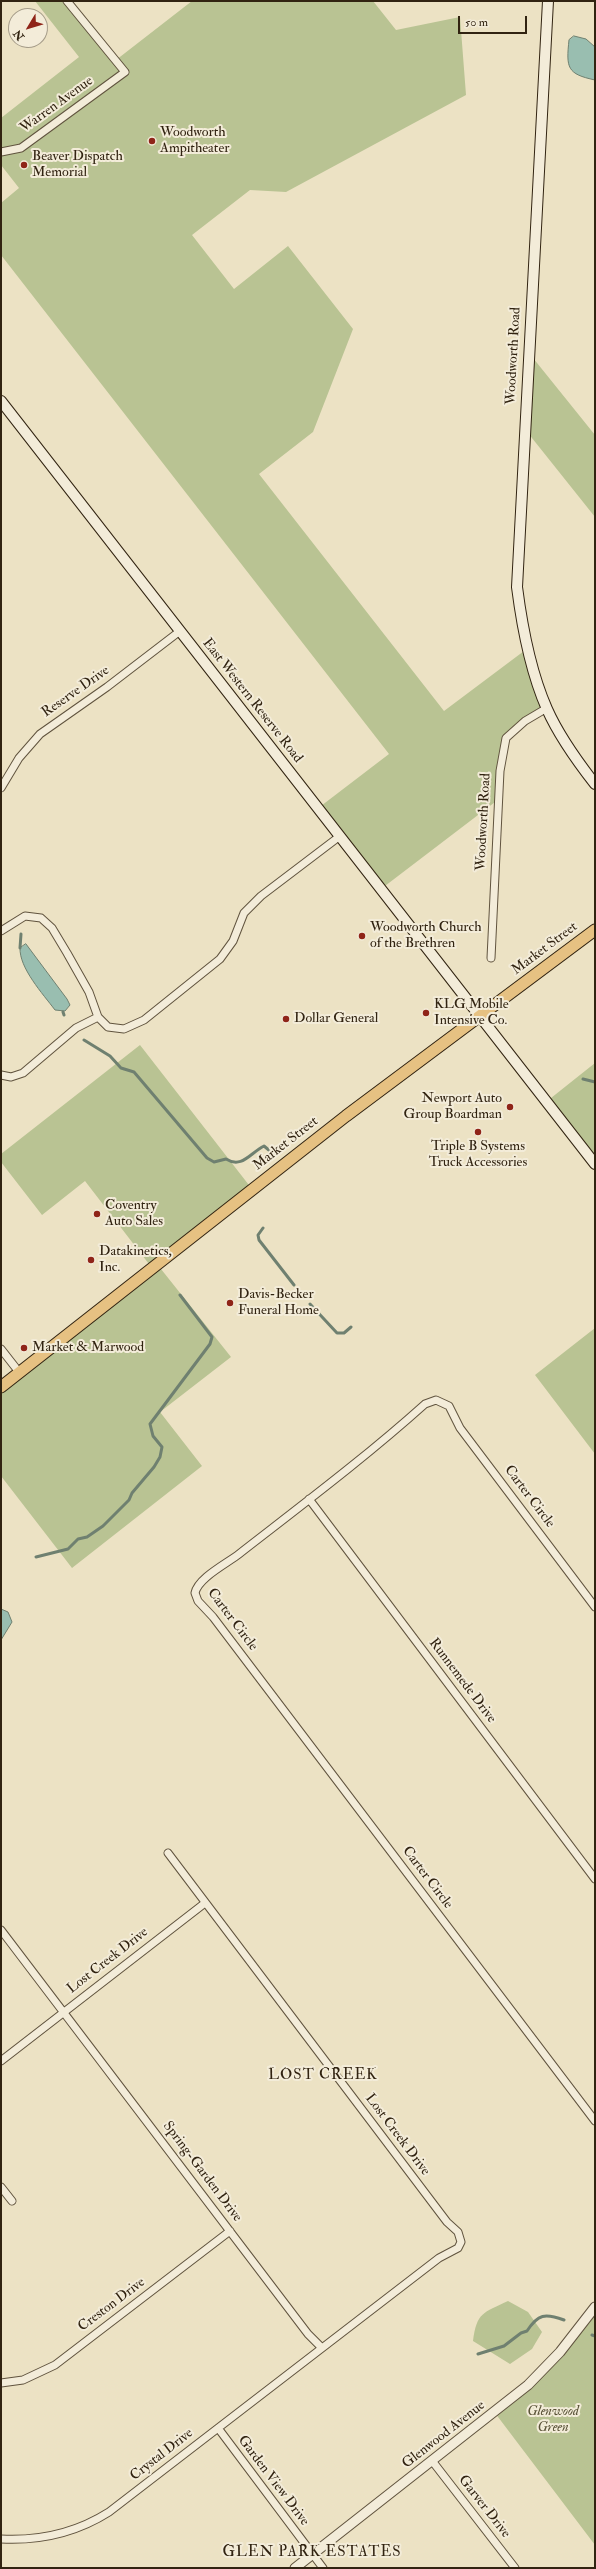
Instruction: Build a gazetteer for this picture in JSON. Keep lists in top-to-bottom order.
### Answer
{
  "streets": {
    "main road": ["Woodworth Road", "East Western Reserve Road", "Market Street"],
    "street": [
      "Warren Avenue",
      "Reserve Drive",
      "Carter Circle",
      "Runnemede Drive",
      "Lost Creek Drive",
      "Spring-Garden Drive",
      "Creston Drive",
      "Glenwood Avenue",
      "Crystal Drive",
      "Garden View Drive",
      "Garver Drive"
    ]
  },
  "crossings": [
    ["Reserve Drive", "East Western Reserve Road"],
    ["East Western Reserve Road", "Market Street"],
    ["Carter Circle", "Runnemede Drive"],
    ["Lost Creek Drive", "Spring-Garden Drive"],
    ["Lost Creek Drive", "Crystal Drive"],
    ["Spring-Garden Drive", "Creston Drive"],
    ["Spring-Garden Drive", "Crystal Drive"],
    ["Glenwood Avenue", "Garden View Drive"],
    ["Glenwood Avenue", "Garver Drive"],
    ["Crystal Drive", "Garden View Drive"]
  ],
  "districts": ["LOST CREEK", "GLEN PARK ESTATES"],
  "parks": ["Glenwood Green"],
  "places": [
    "Woodworth Ampitheater",
    "Beaver Dispatch Memorial",
    "Woodworth Church of the Brethren",
    "KLG Mobile Intensive Co.",
    "Dollar General",
    "Newport Auto Group Boardman",
    "Triple B Systems Truck Accessories",
    "Coventry Auto Sales",
    "Datakinetics, Inc.",
    "Davis-Becker Funeral Home",
    "Market & Marwood"
  ],
  "scale_bar": "50 m",
  "north": "bottom left"
}
